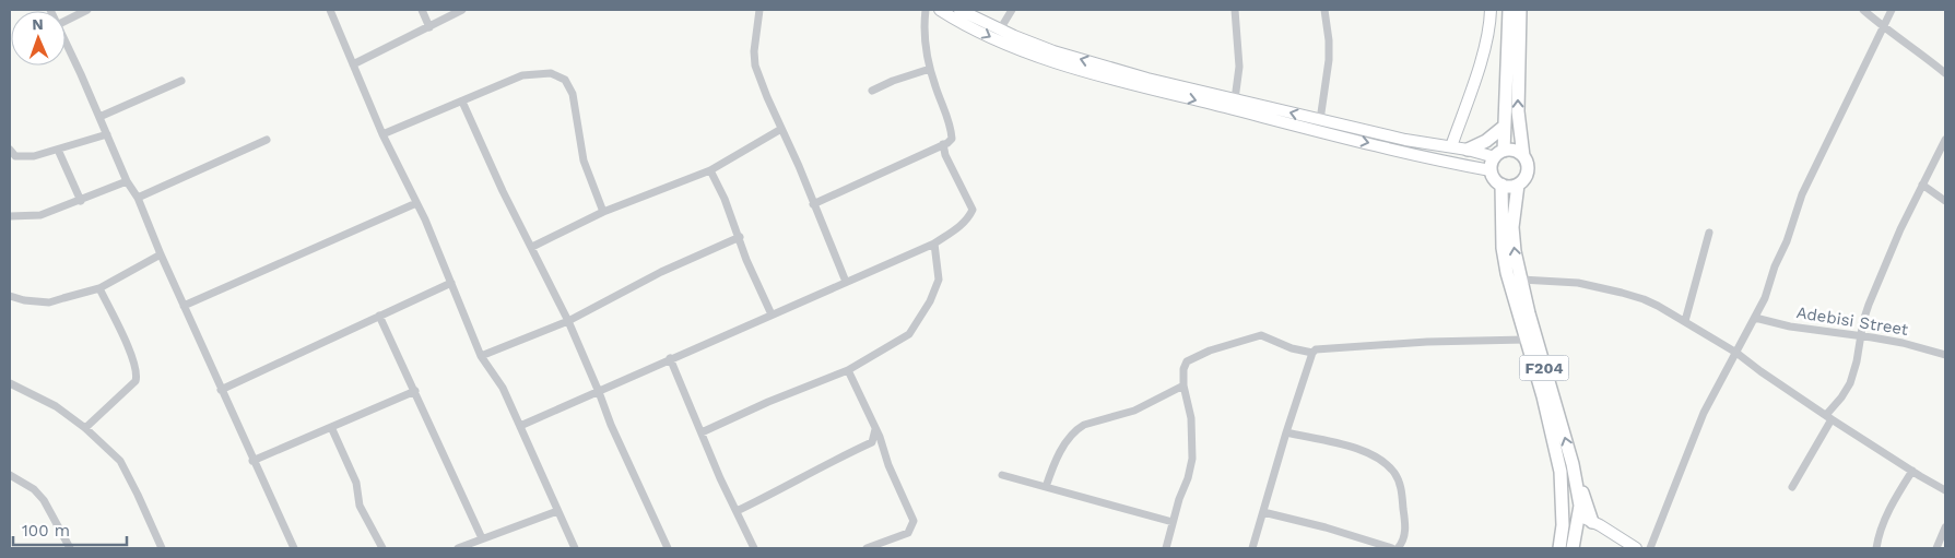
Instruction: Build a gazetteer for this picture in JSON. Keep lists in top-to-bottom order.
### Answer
{
  "streets": {
    "main road": ["F204"],
    "street": ["Adebisi Street"]
  },
  "scale_bar": "100 m",
  "north": "top"
}
